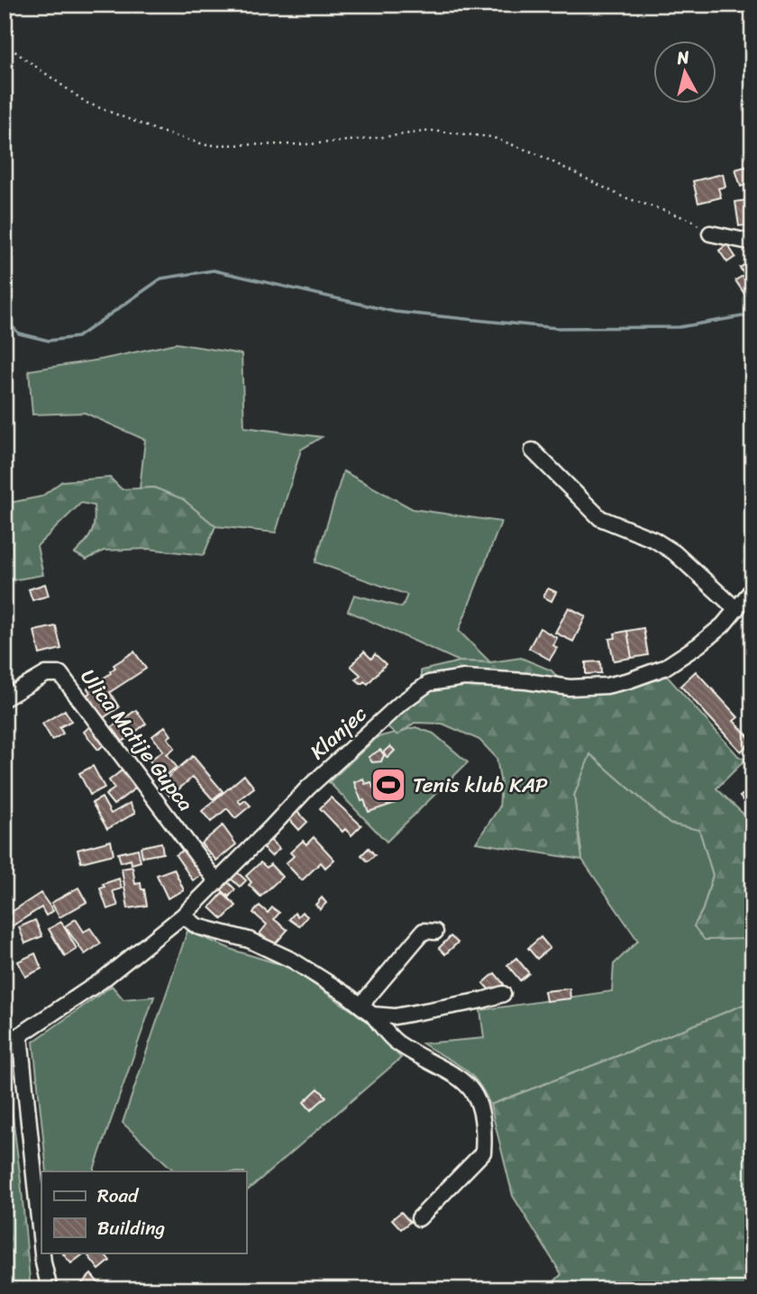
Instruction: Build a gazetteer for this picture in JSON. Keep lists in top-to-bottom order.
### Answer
{
  "streets": {
    "street": ["Klanjec", "Ulica Matije Gupca"]
  },
  "crossings": [
    ["Klanjec", "Ulica Matije Gupca"]
  ],
  "places": {
    "sports": ["Tenis klub KAP"]
  },
  "legend": ["Road", "Building"],
  "north": "top"
}
